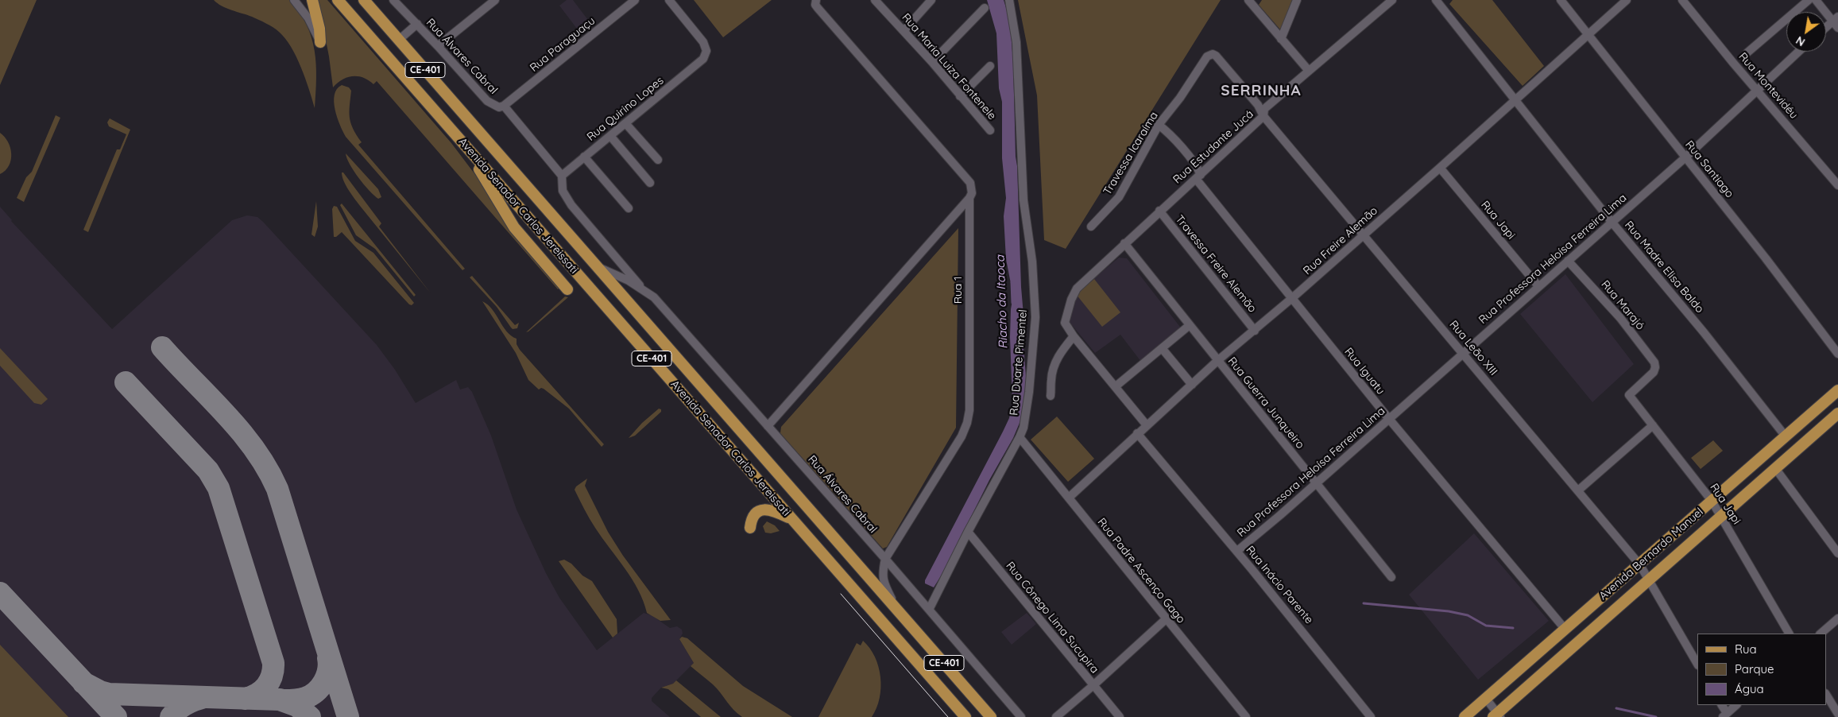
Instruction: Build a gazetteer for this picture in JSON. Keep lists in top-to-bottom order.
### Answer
{
  "streets": {
    "main road": ["CE-401", "Avenida Senador Carlos Jereissati", "Avenida Bernardo Manuel"],
    "street": [
      "Rua Paraguaçu",
      "Rua Álvares Cabral",
      "Rua Maria Luiza Fontenele",
      "Rua Montevidéu",
      "Rua Quirino Lopes",
      "Rua Estudante Jucá",
      "Travessa Icaraíma",
      "Rua Santiago",
      "Rua Japi",
      "Rua Freire Alemão",
      "Rua Professora Heloísa Ferreira Lima",
      "Travessa Freire Alemão",
      "Rua Madre Elisa Baldo",
      "Rua 1",
      "Rua Marajó",
      "Rua Leão XIII",
      "Rua Duarte Pimentel",
      "Rua Iguatu",
      "Rua Guerra Junqueiro",
      "Rua Padre Ascenço Gago",
      "Rua Inácio Parente",
      "Rua Cônego Lima Sucupira"
    ]
  },
  "crossings": [
    ["Rua Paraguaçu", "Rua Álvares Cabral"],
    ["Rua Álvares Cabral", "Rua Quirino Lopes"],
    ["Rua Álvares Cabral", "Avenida Senador Carlos Jereissati"],
    ["Rua Álvares Cabral", "Rua 1"],
    ["Rua Álvares Cabral", "Rua Duarte Pimentel"],
    ["Rua Montevidéu", "Rua Professora Heloísa Ferreira Lima"],
    ["Rua Estudante Jucá", "Travessa Freire Alemão"],
    ["Rua Estudante Jucá", "Rua Leão XIII"],
    ["Rua Estudante Jucá", "Rua Iguatu"],
    ["Rua Estudante Jucá", "Rua Guerra Junqueiro"],
    ["Travessa Icaraíma", "Rua Leão XIII"],
    ["Travessa Icaraíma", "Rua Iguatu"],
    ["Rua Santiago", "Rua Freire Alemão"],
    ["Rua Santiago", "Rua Professora Heloísa Ferreira Lima"],
    ["Avenida Senador Carlos Jereissati", "Rua 1"],
    ["Rua Japi", "Rua Freire Alemão"],
    ["Rua Japi", "Rua Professora Heloísa Ferreira Lima"],
    ["Rua Japi", "Rua Marajó"],
    ["Rua Japi", "Avenida Bernardo Manuel"],
    ["Rua Freire Alemão", "Travessa Freire Alemão"],
    ["Rua Freire Alemão", "Rua Madre Elisa Baldo"],
    ["Rua Freire Alemão", "Rua Leão XIII"],
    ["Rua Freire Alemão", "Rua Iguatu"],
    ["Rua Freire Alemão", "Rua Guerra Junqueiro"],
    ["Rua Freire Alemão", "Rua Padre Ascenço Gago"],
    ["Rua Freire Alemão", "Rua Inácio Parente"],
    ["Rua Professora Heloísa Ferreira Lima", "Rua Madre Elisa Baldo"],
    ["Rua Professora Heloísa Ferreira Lima", "Rua Marajó"],
    ["Rua Professora Heloísa Ferreira Lima", "Rua Leão XIII"],
    ["Rua Professora Heloísa Ferreira Lima", "Rua Iguatu"],
    ["Rua Professora Heloísa Ferreira Lima", "Rua Guerra Junqueiro"],
    ["Rua Professora Heloísa Ferreira Lima", "Rua Inácio Parente"],
    ["Rua Madre Elisa Baldo", "Avenida Bernardo Manuel"],
    ["Rua Leão XIII", "Avenida Bernardo Manuel"],
    ["Rua Duarte Pimentel", "Rua Padre Ascenço Gago"],
    ["Rua Duarte Pimentel", "Rua Cônego Lima Sucupira"],
    ["Rua Iguatu", "Avenida Bernardo Manuel"]
  ],
  "districts": ["SERRINHA"],
  "water": ["Riacho da Itaoca"],
  "legend": ["Rua", "Parque", "Água"],
  "north": "bottom left"
}
